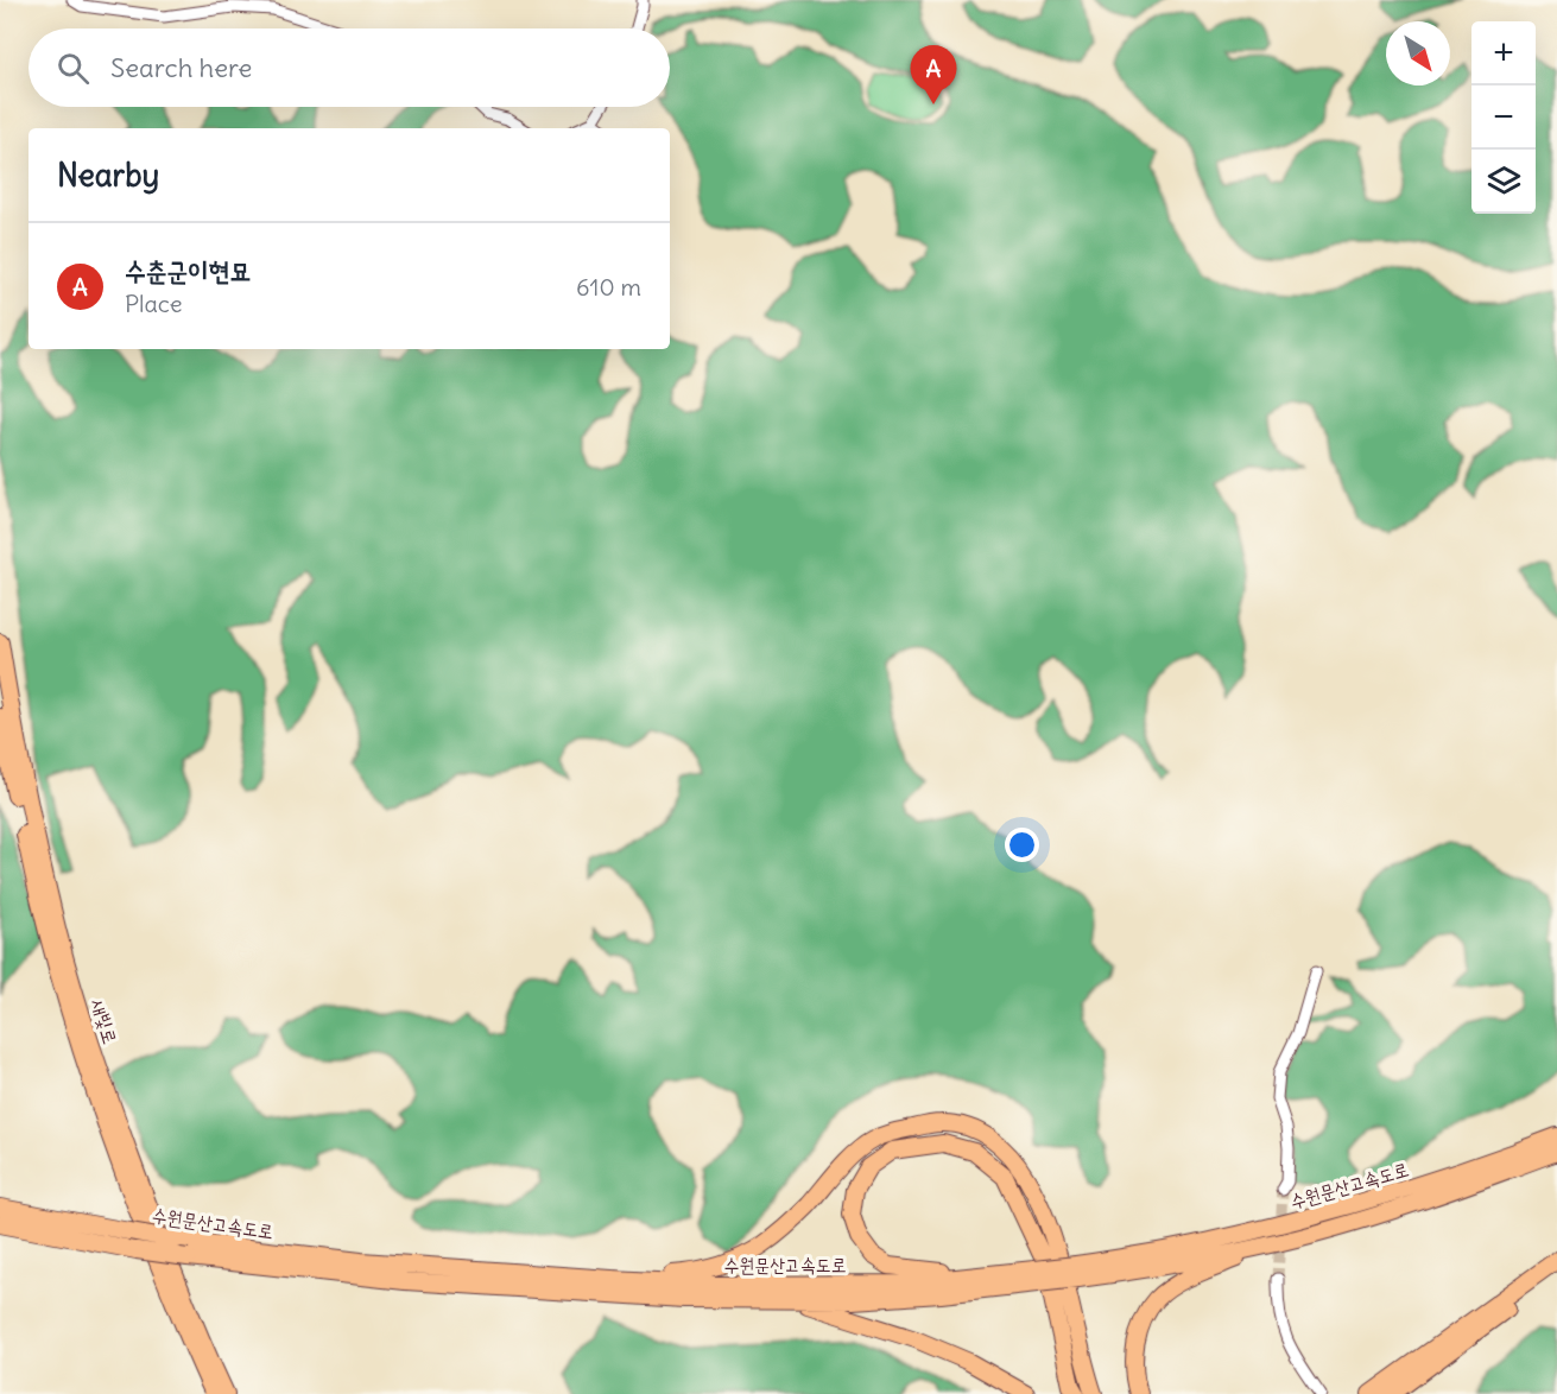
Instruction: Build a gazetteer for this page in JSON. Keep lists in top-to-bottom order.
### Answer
{
  "streets": {
    "highway": ["새빛로", "수원문산고속도로"]
  },
  "north": "bottom right",
  "page": {
    "map_buttons": ["+", "−"],
    "search": "Search here",
    "pins": "A",
    "heading": "Nearby",
    "list": [
      {
        "mark": "A",
        "name": "수춘군이현묘",
        "note": "Place",
        "value": "610 m"
      }
    ]
  }
}
